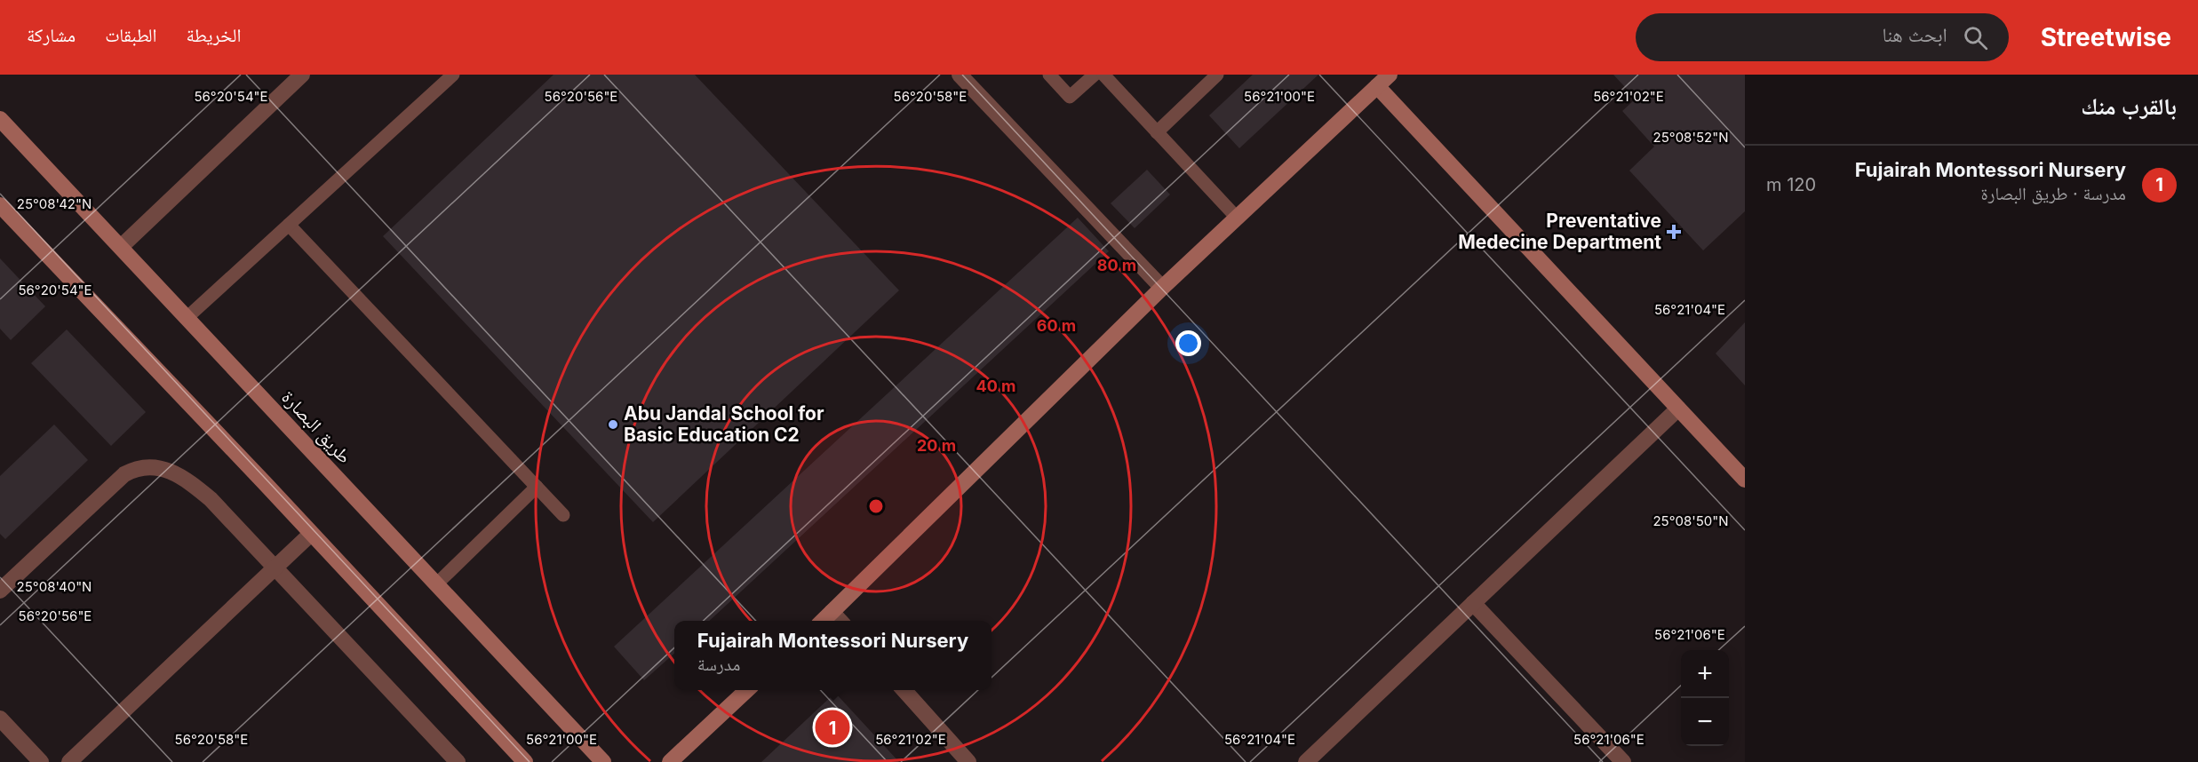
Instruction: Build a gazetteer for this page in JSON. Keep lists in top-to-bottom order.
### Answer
{
  "streets": {
    "street": ["طريق البصارة"]
  },
  "places": {
    "health": ["Preventative Medecine Department"],
    "other": ["Abu Jandal School for Basic Education C2"]
  },
  "page": {
    "header": "Streetwise",
    "search": "ابحث هنا",
    "nav": ["الخريطة", "الطبقات", "مشاركة"],
    "heading": "بالقرب منك",
    "list": [
      {
        "mark": "1",
        "name": "Fujairah Montessori Nursery",
        "note": "مدرسة · طريق البصارة",
        "value": "120 m"
      }
    ],
    "popup": ["Fujairah Montessori Nursery", "مدرسة"],
    "map_buttons": ["+", "−"],
    "pins": "1"
  },
  "coordinates": [
    "56°20'54\"E",
    "56°20'56\"E",
    "56°20'58\"E",
    "56°21'00\"E",
    "56°21'02\"E",
    "25°08'52\"N",
    "25°08'42\"N",
    "56°21'04\"E",
    "25°08'50\"N",
    "25°08'40\"N",
    "56°21'06\"E"
  ],
  "rings": [
    "80 m",
    "60 m",
    "40 m",
    "20 m"
  ]
}
